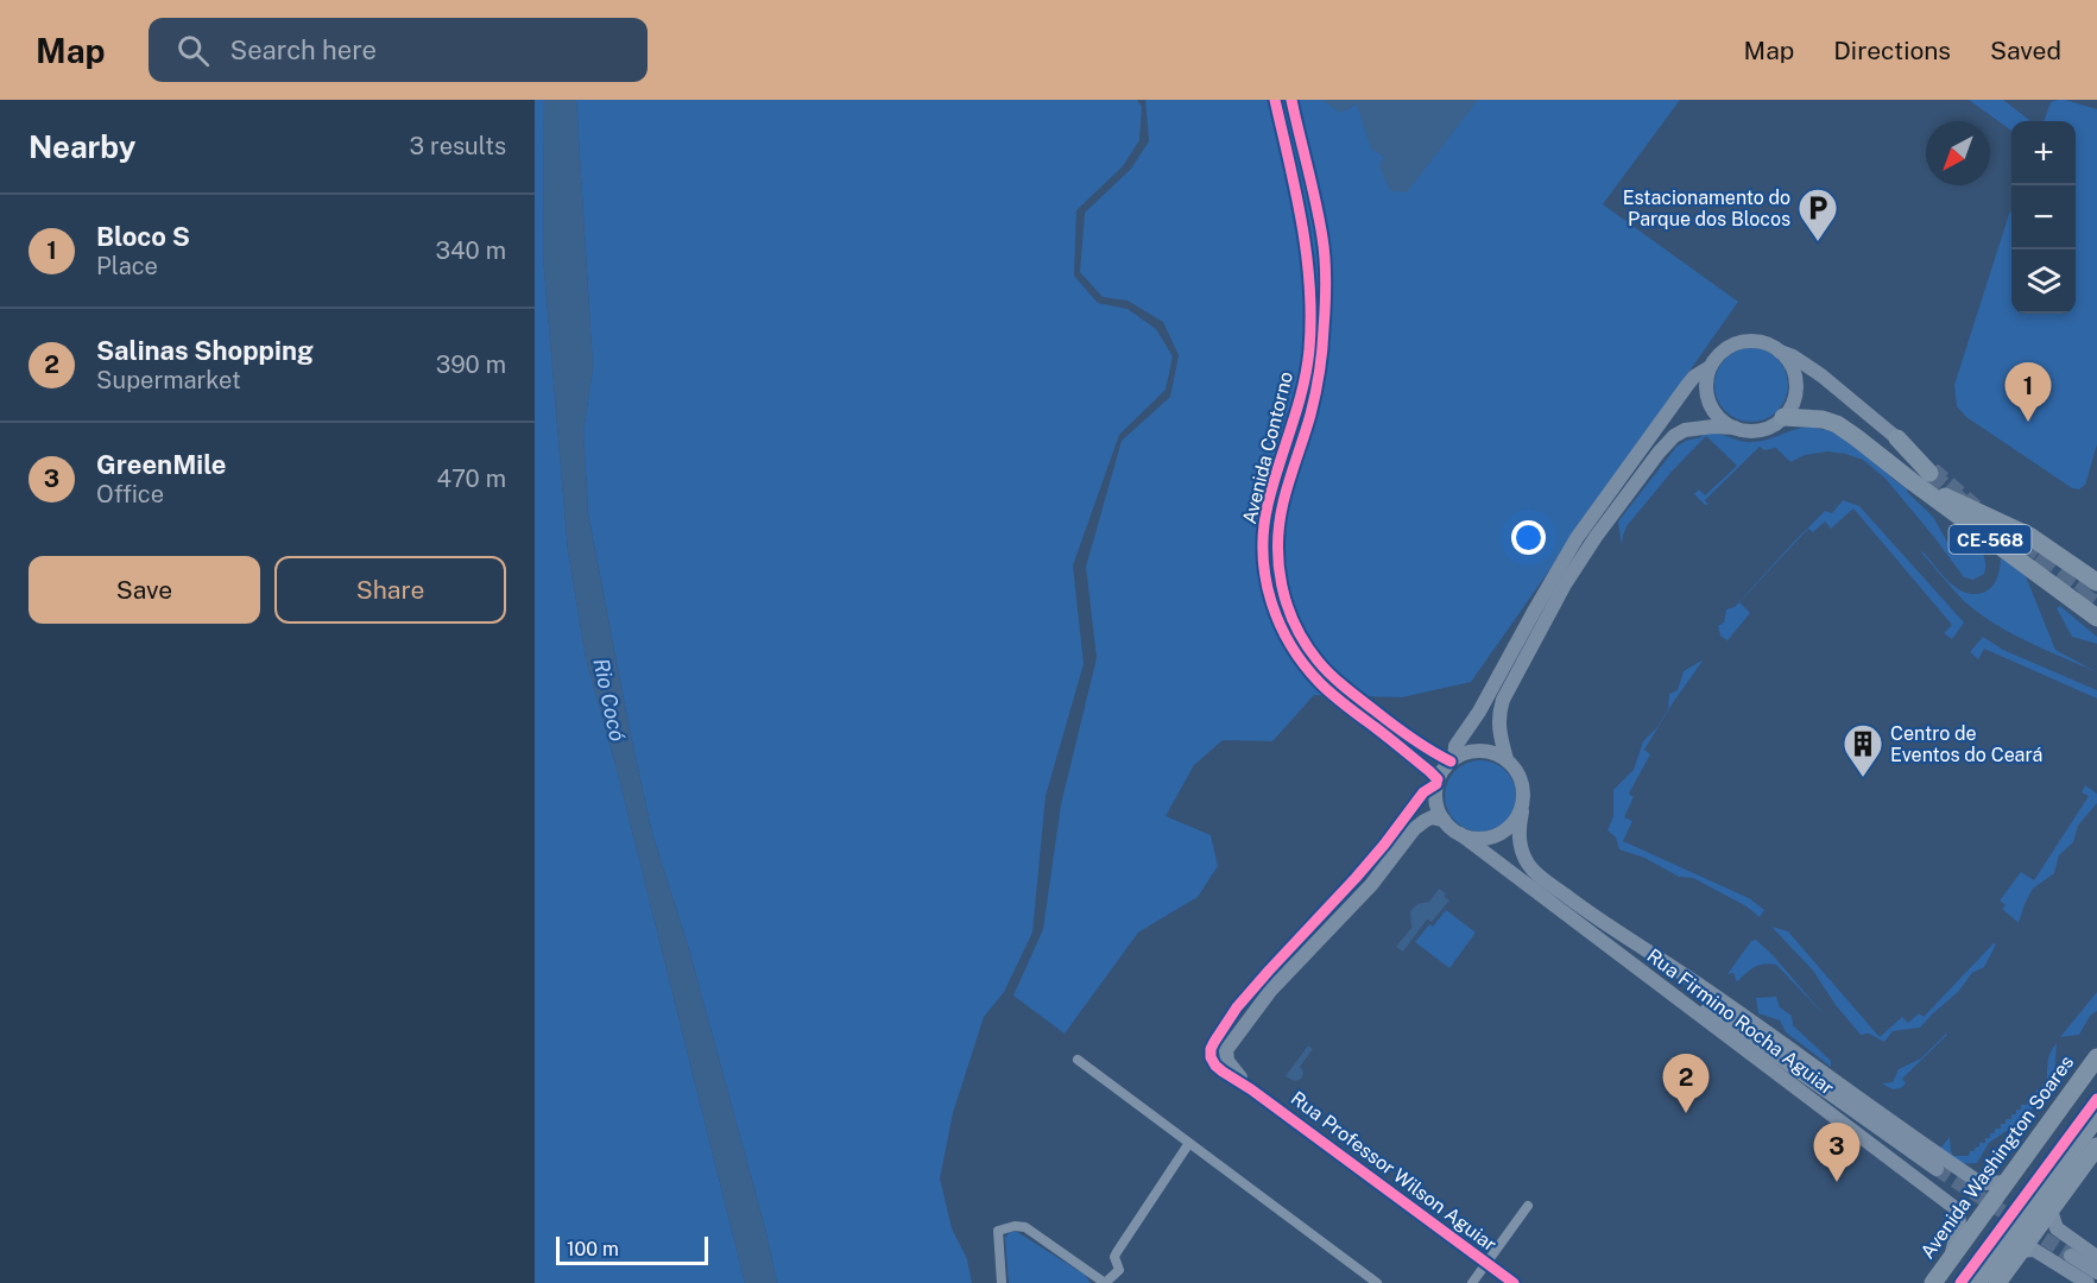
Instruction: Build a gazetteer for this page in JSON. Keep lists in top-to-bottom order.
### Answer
{
  "streets": {
    "highway": ["CE-568", "Avenida Washington Soares"],
    "street": ["Avenida Contorno", "Rua Firmino Rocha Aguiar", "Rua Professor Wilson Aguiar"]
  },
  "crossings": [
    ["Avenida Contorno", "Rua Firmino Rocha Aguiar"],
    ["Rua Firmino Rocha Aguiar", "Avenida Washington Soares"]
  ],
  "water": ["Rio Cocó"],
  "places": {
    "parking": ["Estacionamento do Parque dos Blocos"],
    "building": ["Centro de Eventos do Ceará"]
  },
  "scale_bar": "100 m",
  "north": "bottom left",
  "page": {
    "header": "Map",
    "search": "Search here",
    "nav": ["Map", "Directions", "Saved"],
    "heading": ["Nearby", "3 results"],
    "map_buttons": ["+", "−"],
    "list": [
      {
        "mark": "1",
        "name": "Bloco S",
        "note": "Place",
        "value": "340 m"
      },
      {
        "mark": "2",
        "name": "Salinas Shopping",
        "note": "Supermarket",
        "value": "390 m"
      },
      {
        "mark": "3",
        "name": "GreenMile",
        "note": "Office",
        "value": "470 m"
      }
    ],
    "pins": ["1", "2", "3"],
    "buttons": ["Save", "Share"],
    "scale": "100 m"
  }
}
